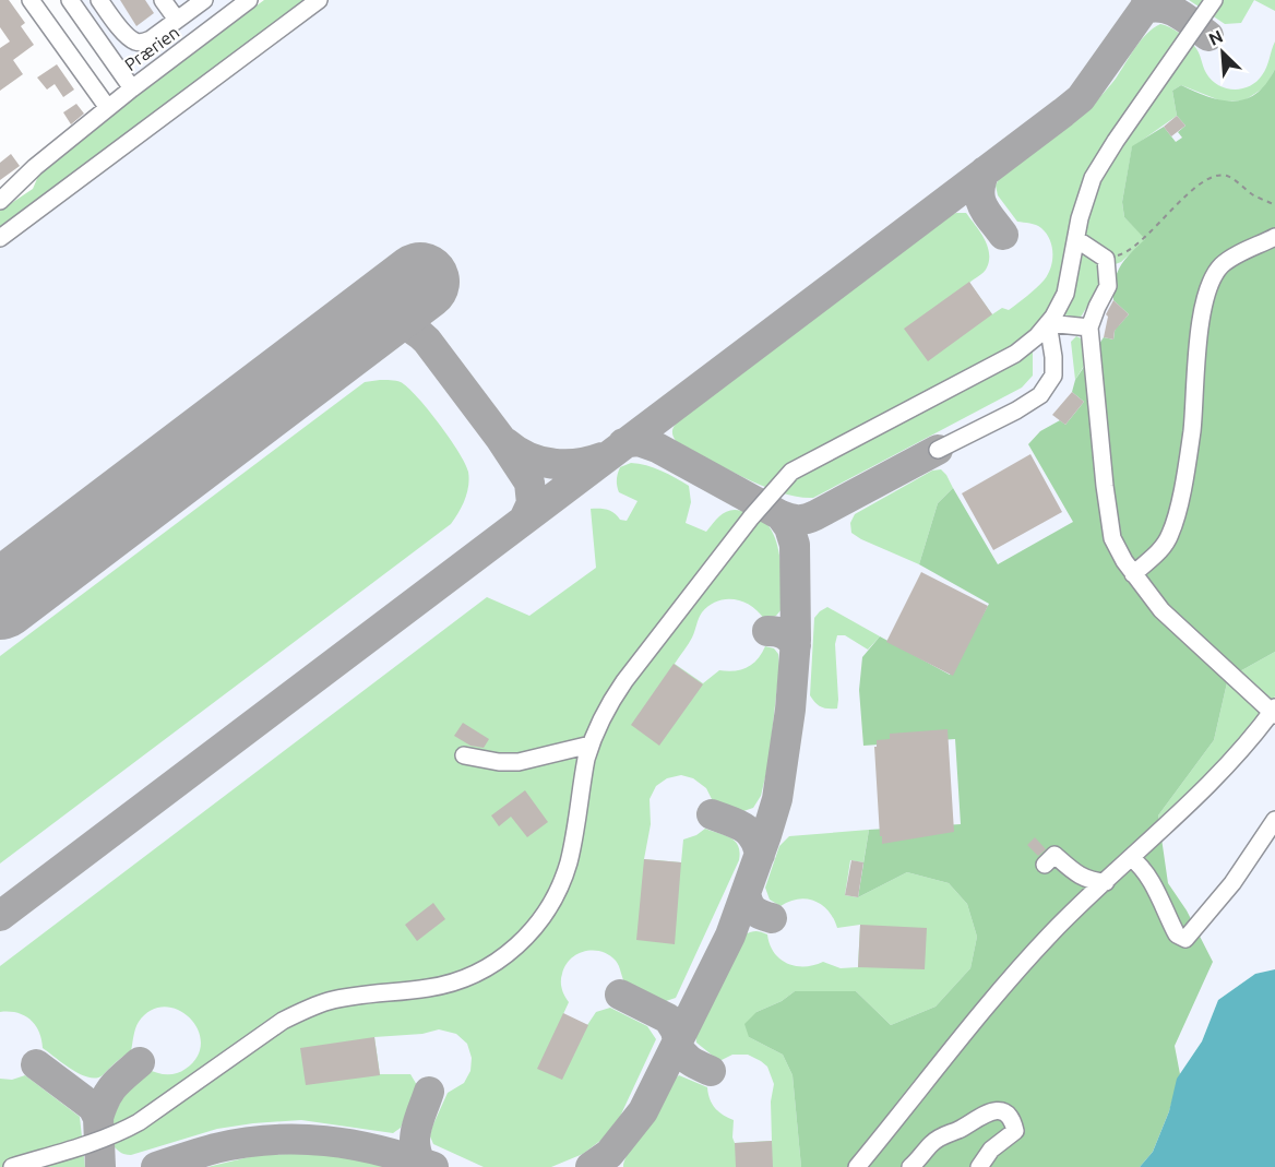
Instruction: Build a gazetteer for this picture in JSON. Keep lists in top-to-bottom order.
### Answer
{
  "streets": {
    "street": ["Prærien"]
  },
  "north": "top left"
}
